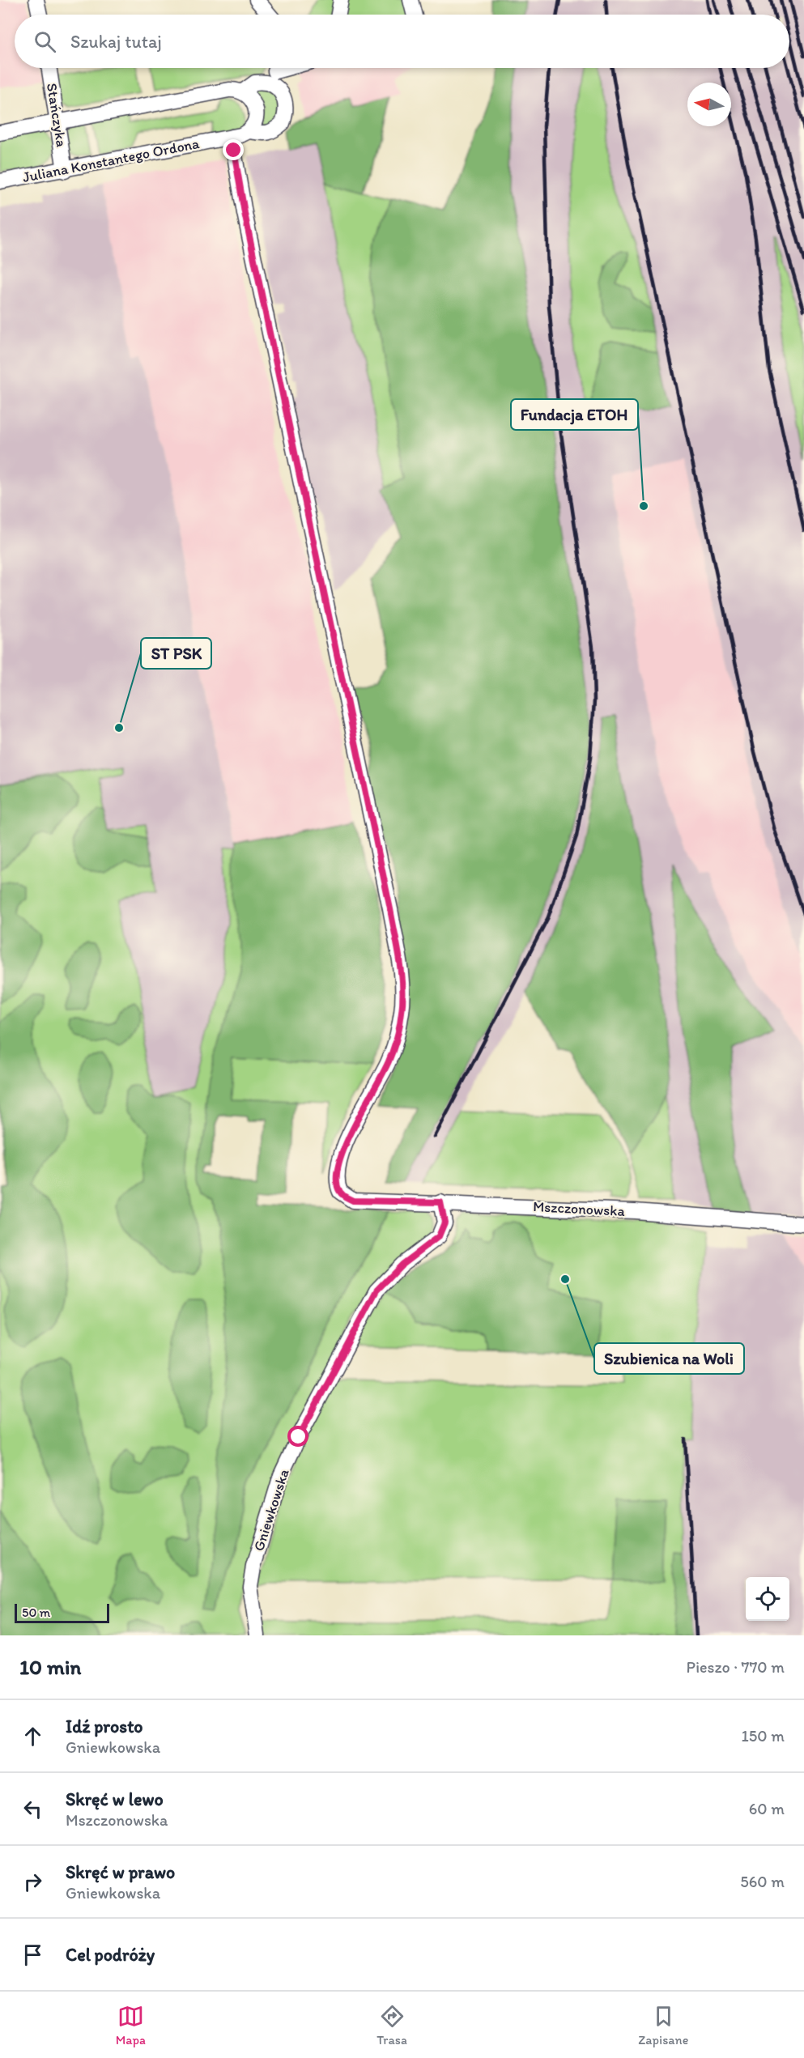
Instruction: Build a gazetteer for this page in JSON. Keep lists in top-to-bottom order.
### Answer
{
  "streets": {
    "street": [
      "Stańczyka",
      "Juliana Konstantego Ordona",
      "Mszczonowska",
      "Gniewkowska"
    ]
  },
  "crossings": [
    ["Stańczyka", "Juliana Konstantego Ordona"],
    ["Juliana Konstantego Ordona", "Mszczonowska"],
    ["Mszczonowska", "Gniewkowska"]
  ],
  "places": ["Fundacja ETOH", "ST PSK", "Szubienica na Woli"],
  "scale_bar": "50 m",
  "north": "left",
  "page": {
    "search": "Szukaj tutaj",
    "scale": "50 m",
    "heading": ["10 min", "Pieszo · 770 m"],
    "list": [
      ["Idź prosto", "Gniewkowska", "150 m"],
      ["Skręć w lewo", "Mszczonowska", "60 m"],
      ["Skręć w prawo", "Gniewkowska", "560 m"],
      "Cel podróży"
    ],
    "nav": ["Mapa", "Trasa", "Zapisane"]
  }
}
